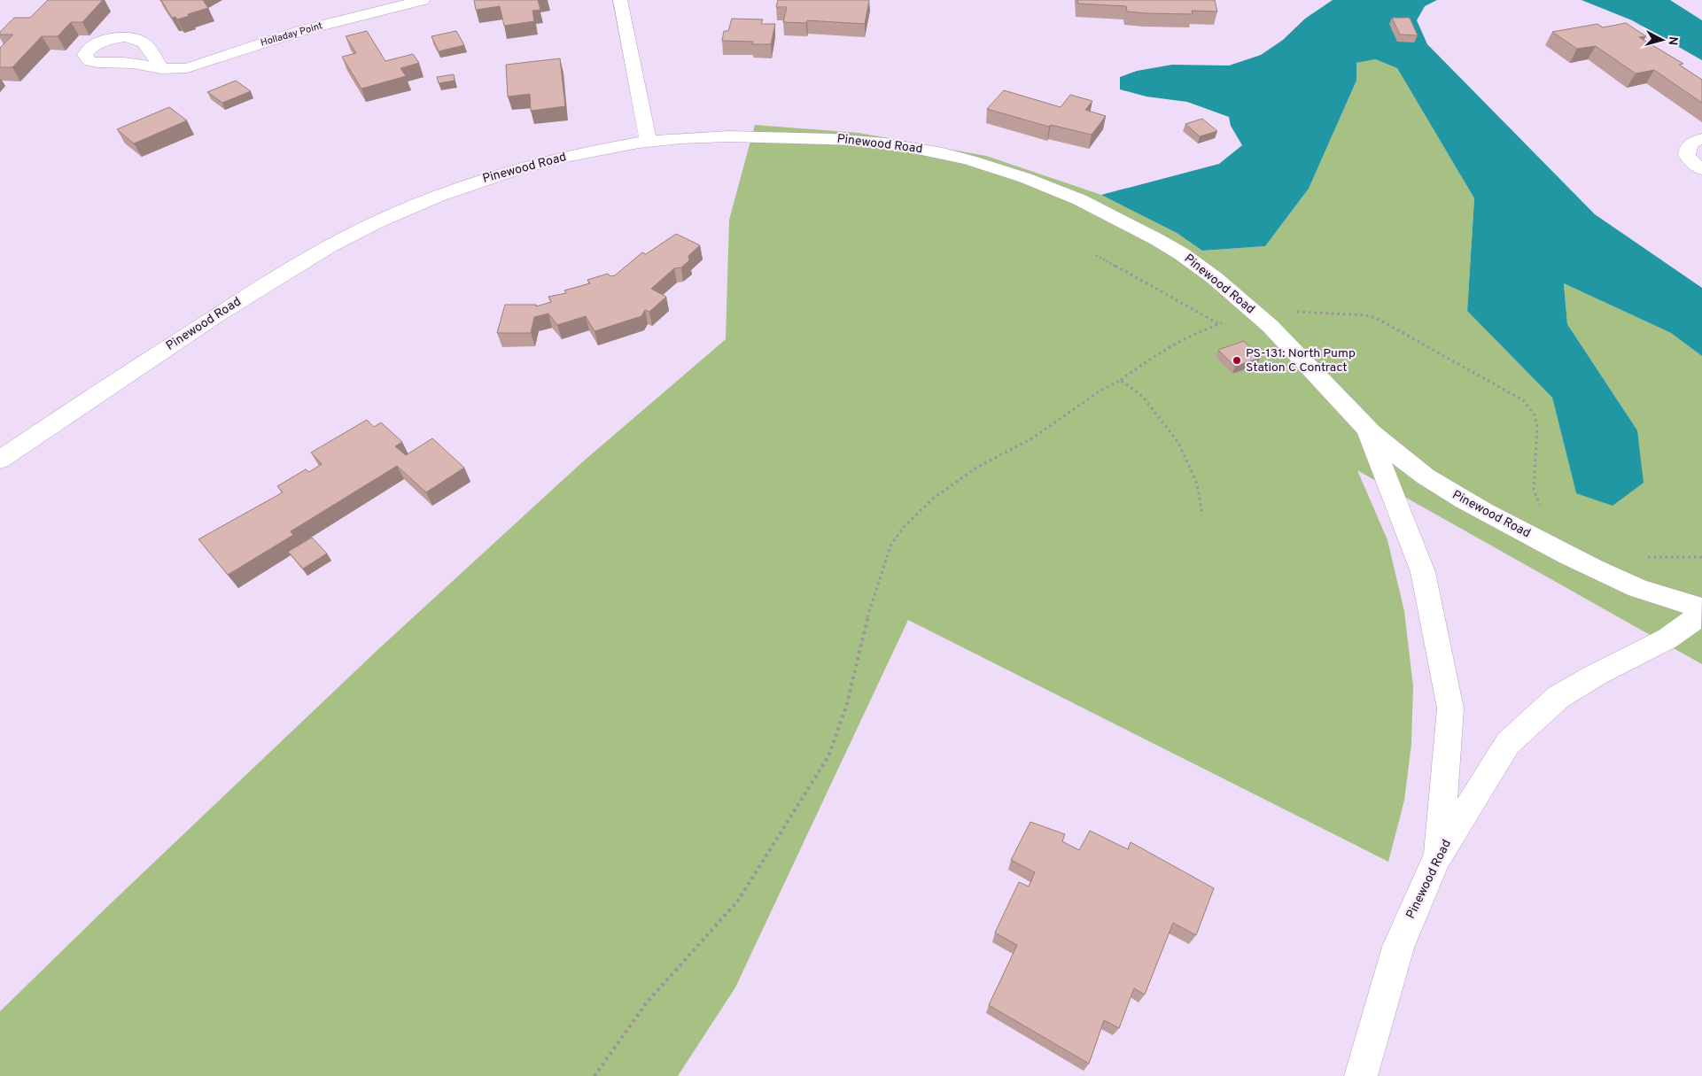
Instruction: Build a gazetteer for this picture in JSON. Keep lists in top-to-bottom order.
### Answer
{
  "streets": {
    "street": ["Holladay Point", "Pinewood Road"]
  },
  "places": ["PS-131: North Pump Station C Contract"],
  "north": "right"
}
